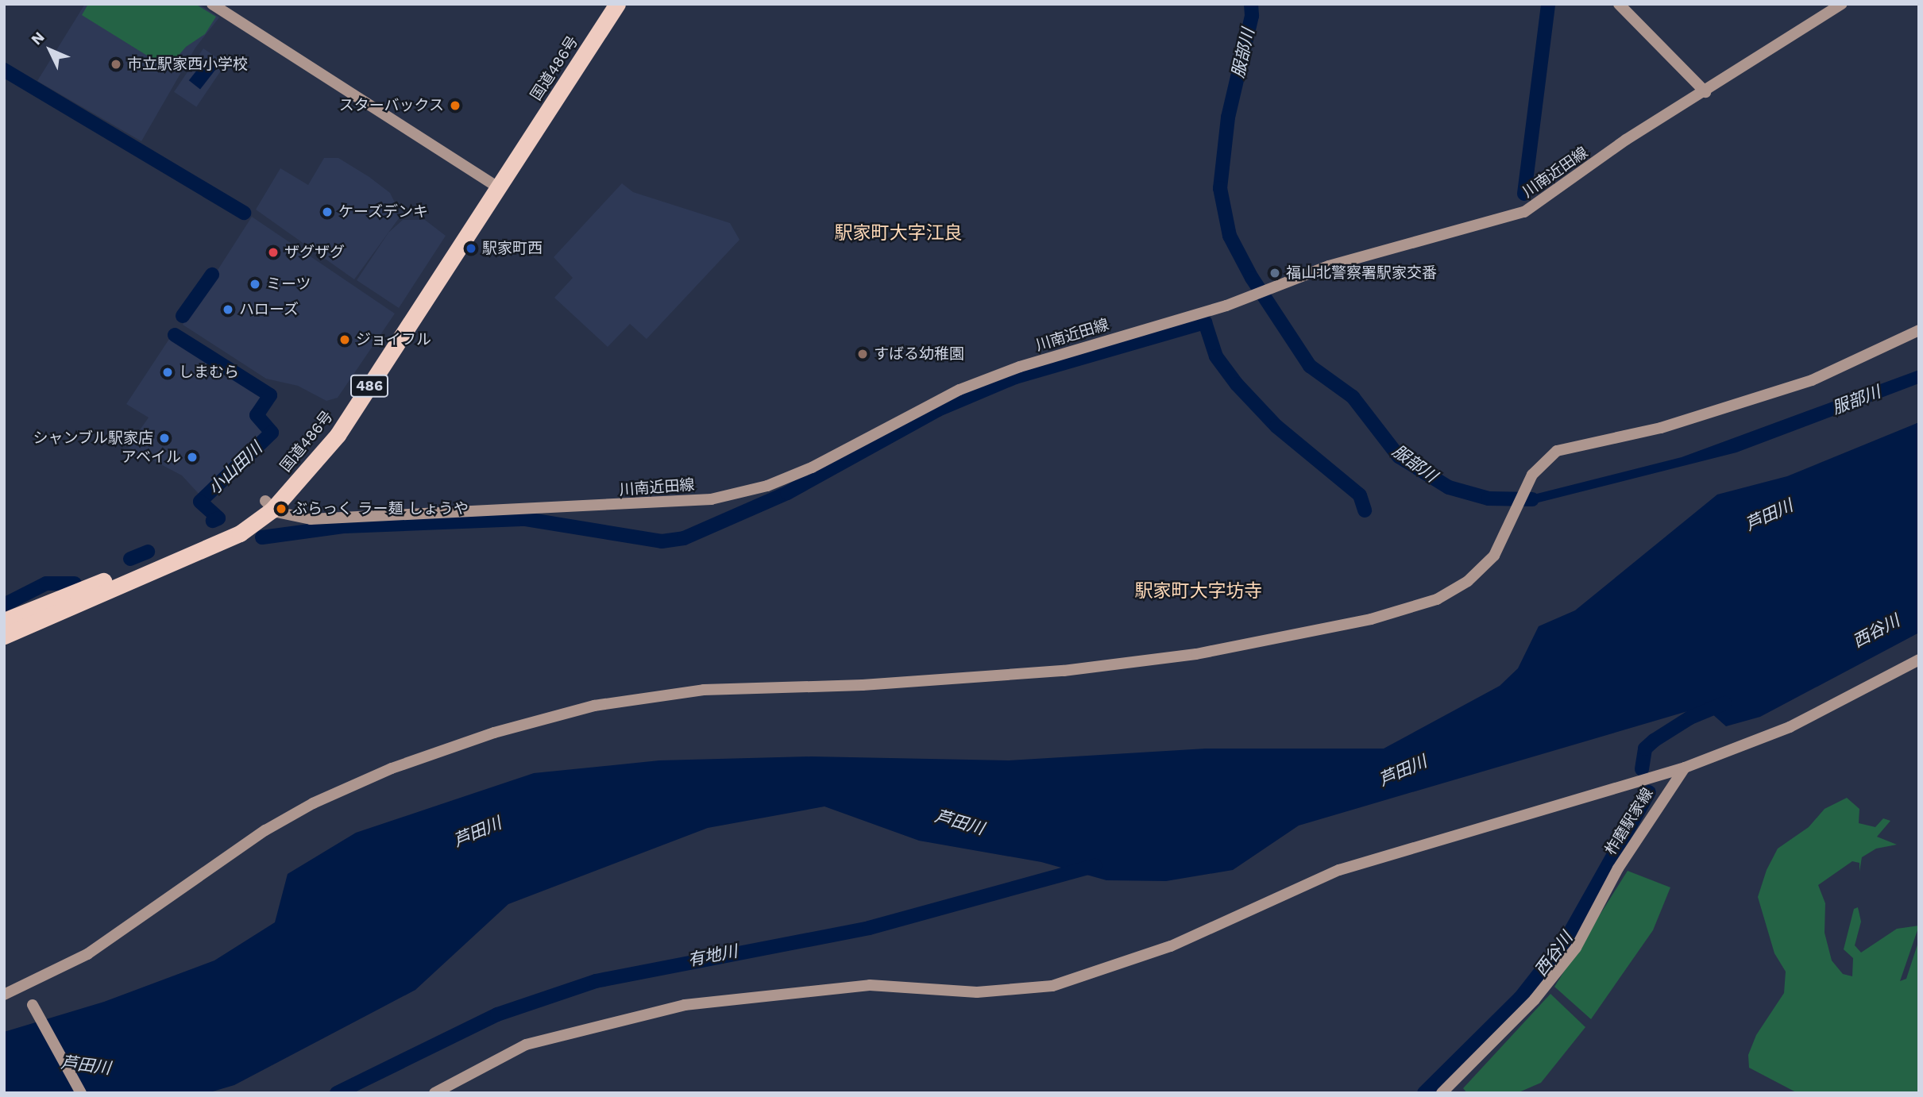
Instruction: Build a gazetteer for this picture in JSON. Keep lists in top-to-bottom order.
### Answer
{
  "streets": {
    "highway": ["国道486号", "486"],
    "street": ["川南近田線", "柞磨駅家線"]
  },
  "crossings": [
    ["国道486号", "川南近田線"]
  ],
  "districts": ["駅家町大字江良", "駅家町大字坊寺"],
  "water": [
    "服部川",
    "小山田川",
    "芦田川",
    "西谷川",
    "有地川"
  ],
  "places": [
    "市立駅家西小学校",
    "スターバックス",
    "ケーズデンキ",
    "駅家町西",
    "ザグザグ",
    "福山北警察署駅家交番",
    "ミーツ",
    "ハローズ",
    "ジョイフル",
    "すばる幼稚園",
    "しまむら",
    "シャンブル駅家店",
    "アベイル",
    "ぶらっく ラー麺 しょうや"
  ],
  "north": "top left"
}
